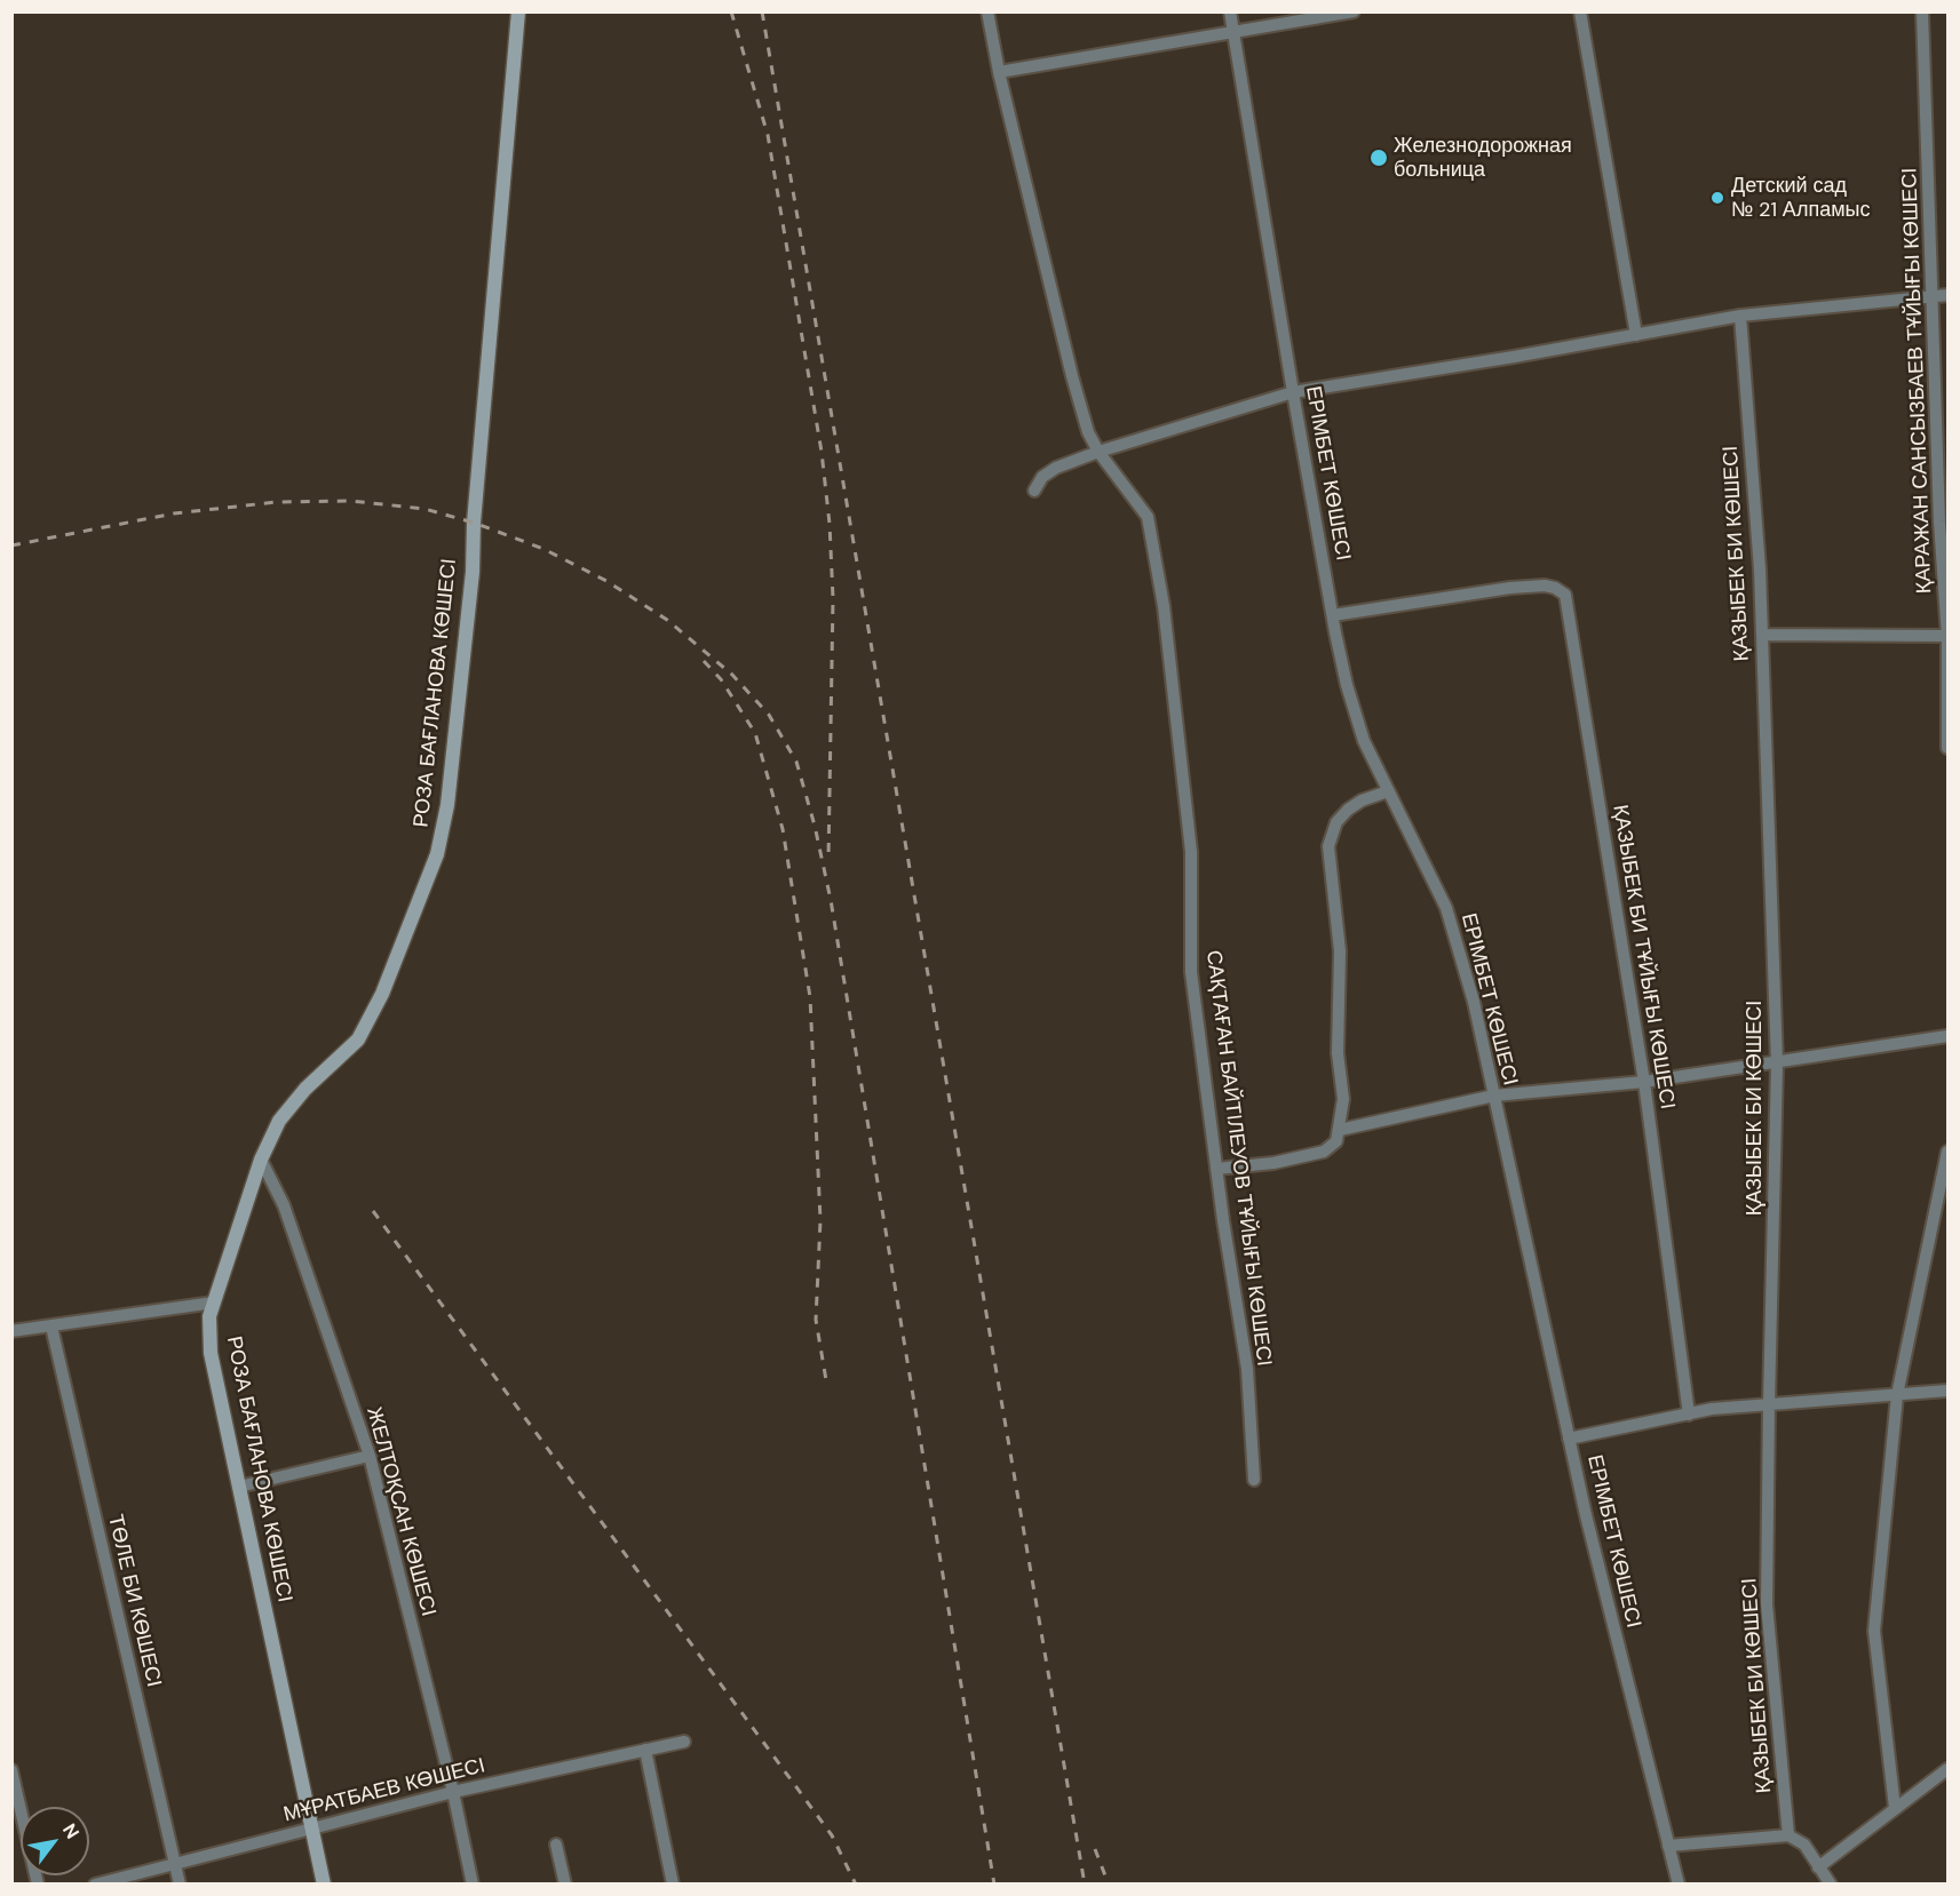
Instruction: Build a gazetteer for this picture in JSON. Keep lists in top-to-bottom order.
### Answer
{
  "streets": {
    "street": [
      "ҚАРАЖАН САНСЫЗБАЕВ ТҰЙЫҒЫ КӨШЕСІ",
      "ЕРІМБЕТ КӨШЕСІ",
      "ҚАЗЫБЕК БИ КӨШЕСІ",
      "РОЗА БАҒЛАНОВА КӨШЕСІ",
      "ҚАЗЫБЕК БИ ТҰЙЫҒЫ КӨШЕСІ",
      "САҚТАҒАН БАЙТІЛЕУОВ ТҰЙЫҒЫ КӨШЕСІ",
      "ЖЕЛТОҚСАН КӨШЕСІ",
      "ТӨЛЕ БИ КӨШЕСІ",
      "МҰРАТБАЕВ КӨШЕСІ"
    ]
  },
  "crossings": [
    ["ЕРІМБЕТ КӨШЕСІ", "ҚАЗЫБЕК БИ ТҰЙЫҒЫ КӨШЕСІ"],
    ["РОЗА БАҒЛАНОВА КӨШЕСІ", "ЖЕЛТОҚСАН КӨШЕСІ"],
    ["РОЗА БАҒЛАНОВА КӨШЕСІ", "МҰРАТБАЕВ КӨШЕСІ"],
    ["ЖЕЛТОҚСАН КӨШЕСІ", "МҰРАТБАЕВ КӨШЕСІ"],
    ["ТӨЛЕ БИ КӨШЕСІ", "МҰРАТБАЕВ КӨШЕСІ"]
  ],
  "places": ["Железнодорожная больница", "Детский сад № 21 Алпамыс"],
  "north": "top right"
}
